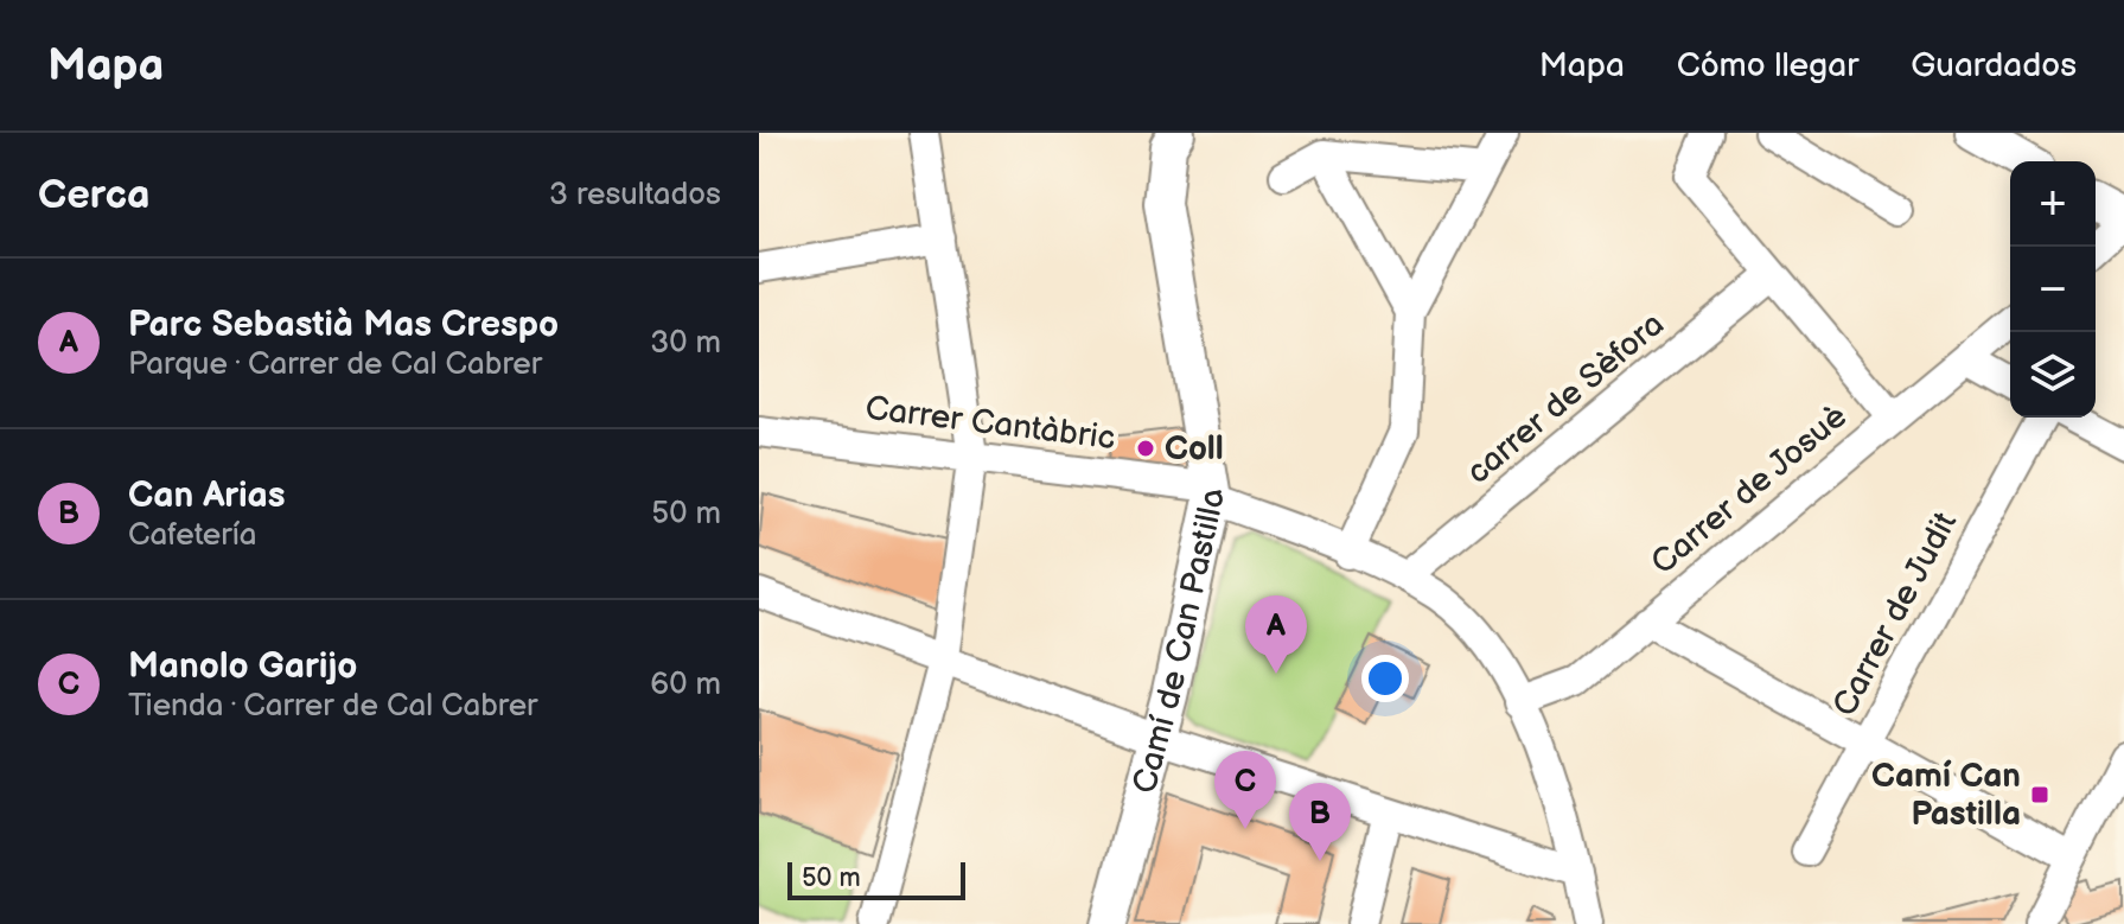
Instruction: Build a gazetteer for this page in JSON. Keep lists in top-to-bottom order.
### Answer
{
  "streets": {
    "street": [
      "carrer de Sèfora",
      "Carrer Cantàbric",
      "Carrer de Josuè",
      "Carrer de Judit",
      "Camí de Can Pastilla"
    ]
  },
  "crossings": [
    ["carrer de Sèfora", "Carrer Cantàbric"],
    ["Carrer Cantàbric", "Carrer de Josuè"],
    ["Carrer Cantàbric", "Camí de Can Pastilla"]
  ],
  "places": {
    "other": ["Coll"],
    "transit": ["Camí Can Pastilla"]
  },
  "scale_bar": "50 m",
  "page": {
    "header": "Mapa",
    "nav": ["Mapa", "Cómo llegar", "Guardados"],
    "heading": ["Cerca", "3 resultados"],
    "map_buttons": ["+", "−"],
    "list": [
      {
        "mark": "A",
        "name": "Parc Sebastià Mas Crespo",
        "note": "Parque · Carrer de Cal Cabrer",
        "value": "30 m"
      },
      {
        "mark": "B",
        "name": "Can Arias",
        "note": "Cafetería",
        "value": "50 m"
      },
      {
        "mark": "C",
        "name": "Manolo Garijo",
        "note": "Tienda · Carrer de Cal Cabrer",
        "value": "60 m"
      }
    ],
    "pins": ["A", "C", "B"],
    "scale": "50 m"
  }
}
